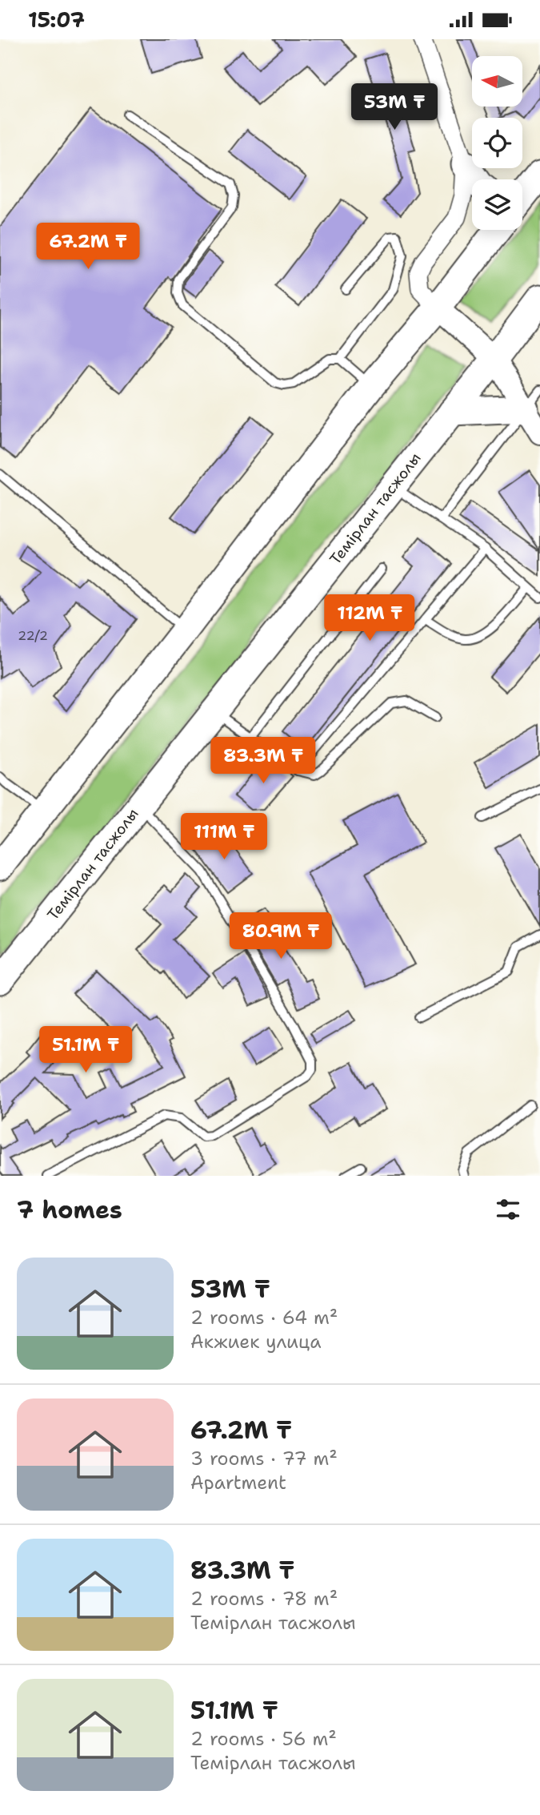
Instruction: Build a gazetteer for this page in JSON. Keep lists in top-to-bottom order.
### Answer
{
  "streets": {
    "main road": ["Темірлан тасжолы"]
  },
  "house_numbers": ["22/2"],
  "north": "left",
  "page": {
    "status": "15:07",
    "price": [
      "53M ₸",
      "67.2M ₸",
      "112M ₸",
      "83.3M ₸",
      "111M ₸",
      "80.9M ₸",
      "51.1M ₸"
    ],
    "heading": "7 homes",
    "list": [
      {
        "name": "53M ₸",
        "note": "2 rooms · 64 m² · Акжиек улица"
      },
      {
        "name": "67.2M ₸",
        "note": "3 rooms · 77 m² · Apartment"
      },
      {
        "name": "83.3M ₸",
        "note": "2 rooms · 78 m² · Темірлан тасжолы"
      },
      {
        "name": "51.1M ₸",
        "note": "2 rooms · 56 m² · Темірлан тасжолы"
      }
    ]
  }
}
